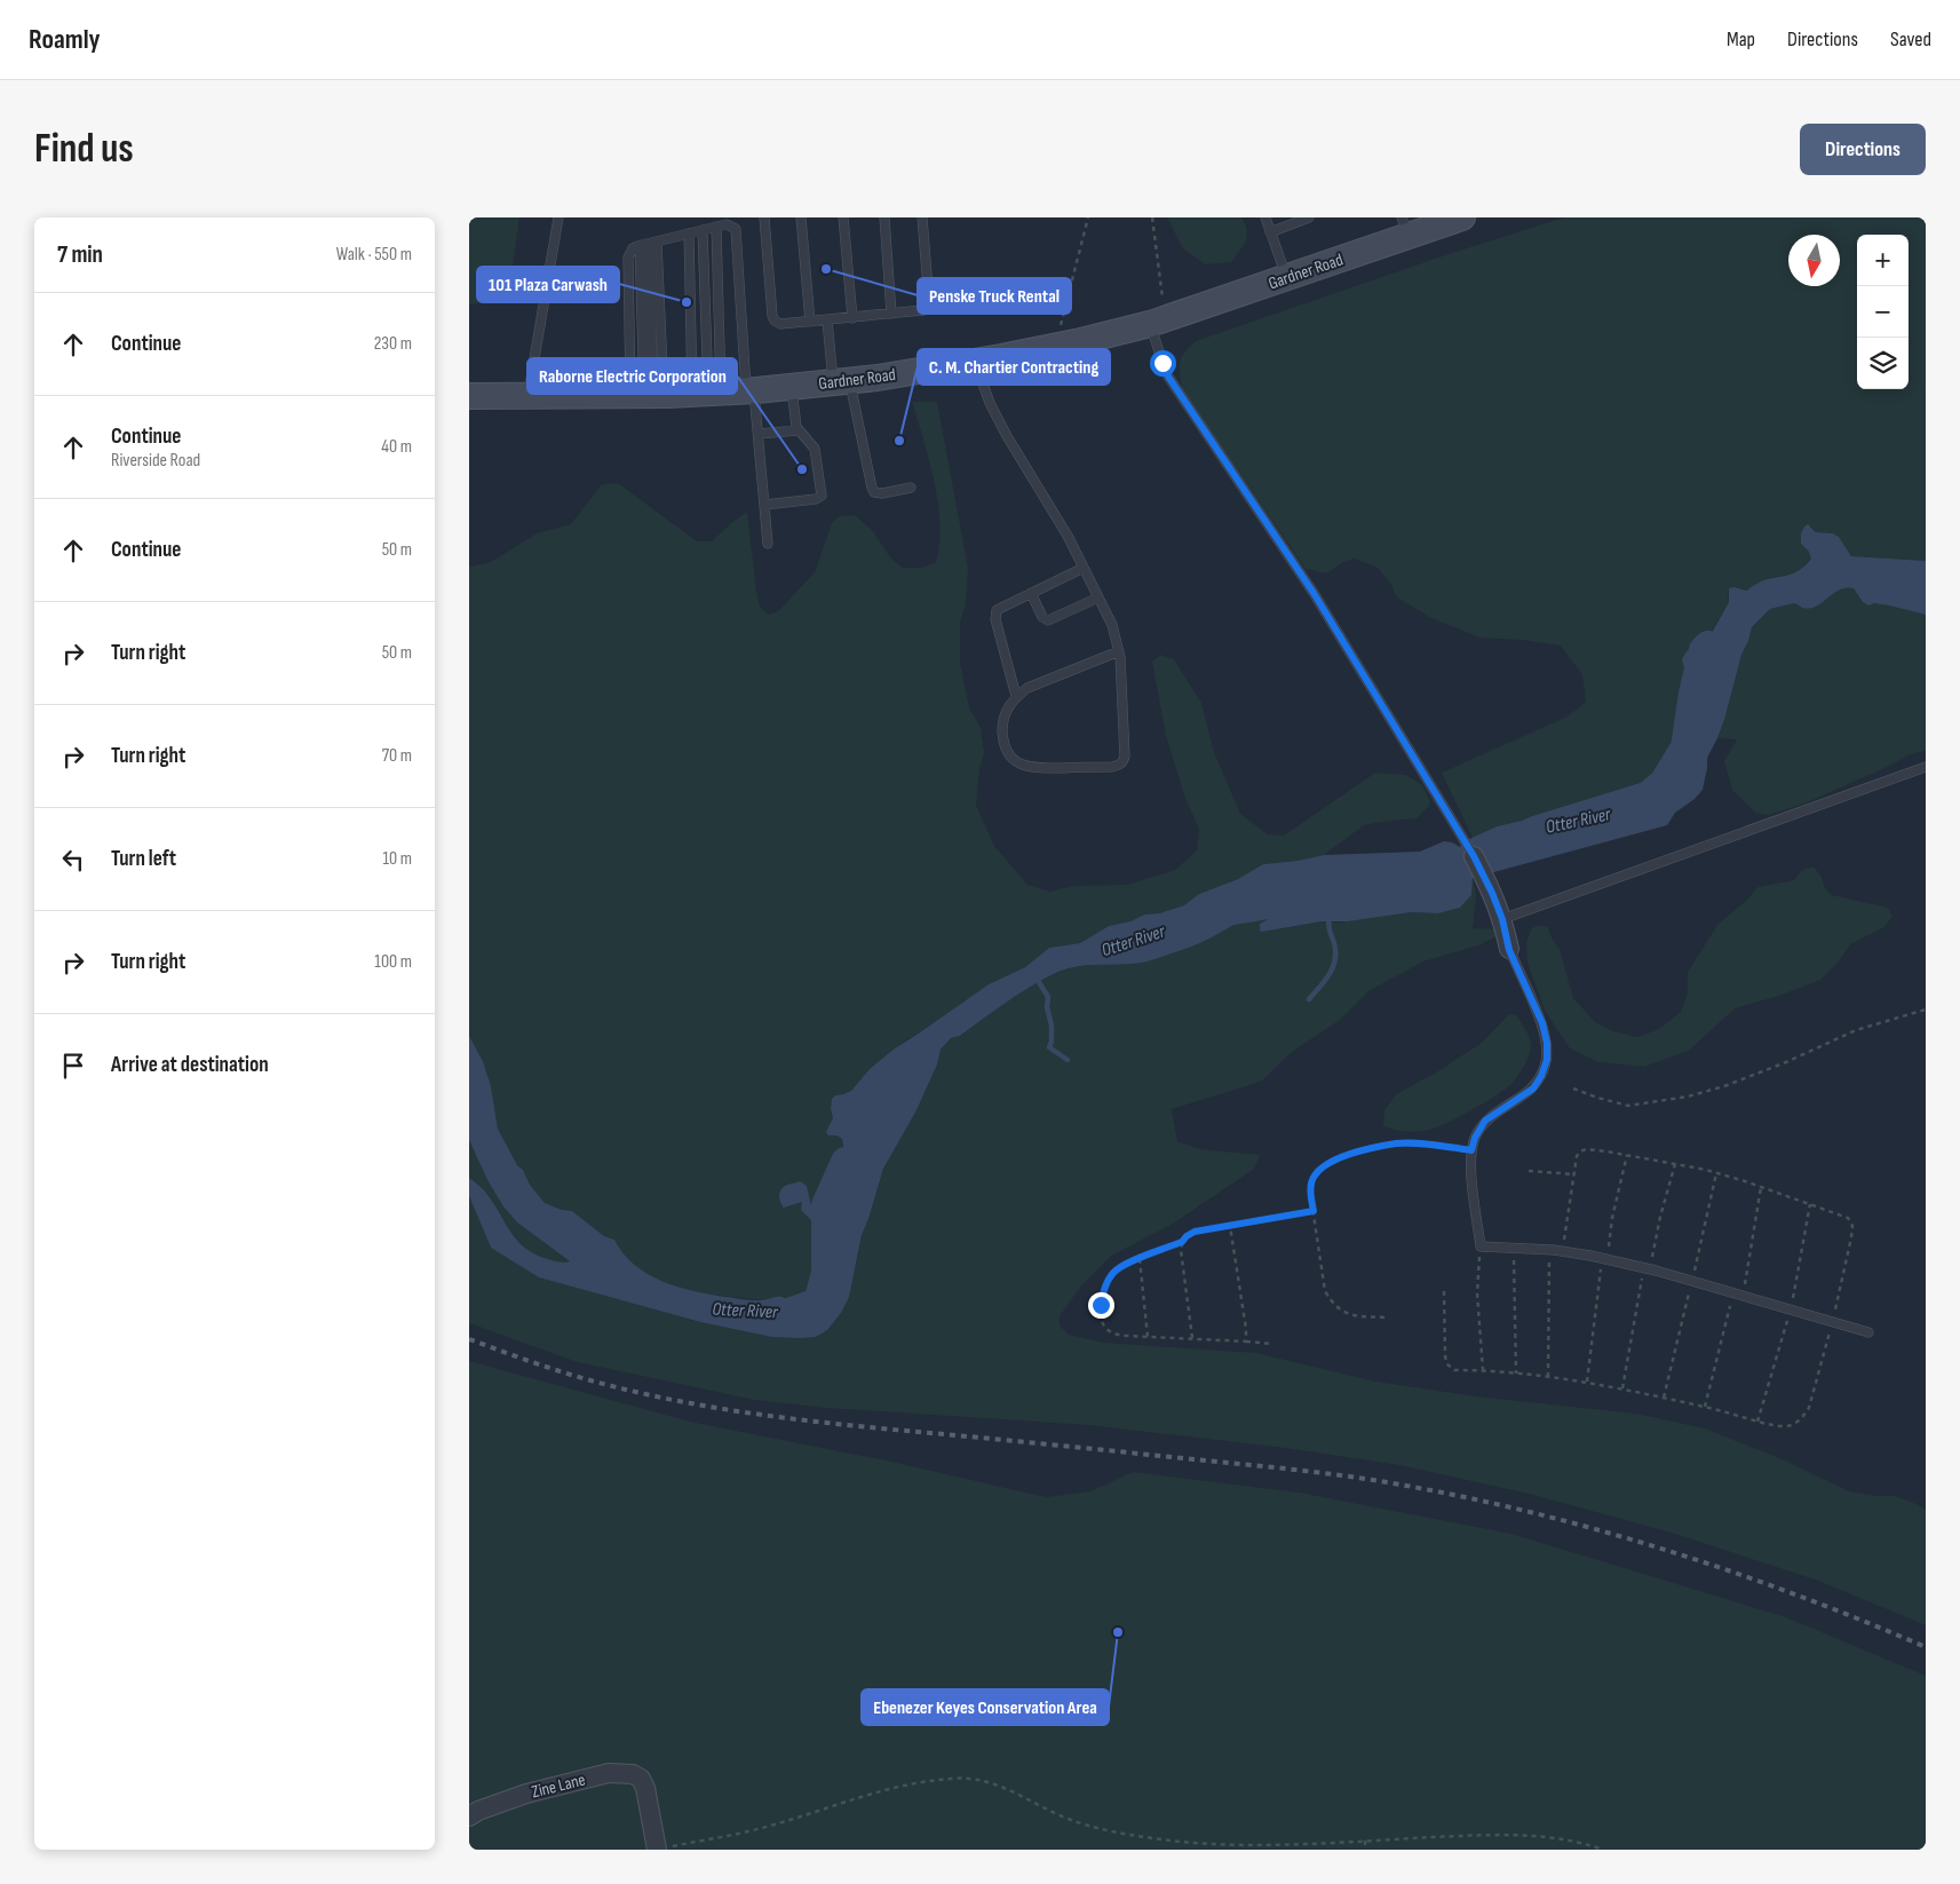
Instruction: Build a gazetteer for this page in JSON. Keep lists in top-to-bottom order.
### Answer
{
  "streets": {
    "main road": ["Gardner Road"],
    "street": ["Zine Lane"]
  },
  "water": ["Otter River"],
  "places": [
    "Penske Truck Rental",
    "101 Plaza Carwash",
    "C. M. Chartier Contracting",
    "Raborne Electric Corporation",
    "Ebenezer Keyes Conservation Area"
  ],
  "north": "bottom",
  "page": {
    "header": "Roamly",
    "nav": ["Map", "Directions", "Saved"],
    "buttons": "Directions",
    "title": "Find us",
    "heading": ["7 min", "Walk · 550 m"],
    "map_buttons": ["+", "−"],
    "list": [
      ["Continue", "230 m"],
      ["Continue", "Riverside Road", "40 m"],
      ["Continue", "50 m"],
      ["Turn right", "50 m"],
      ["Turn right", "70 m"],
      ["Turn left", "10 m"],
      ["Turn right", "100 m"],
      "Arrive at destination"
    ]
  }
}
